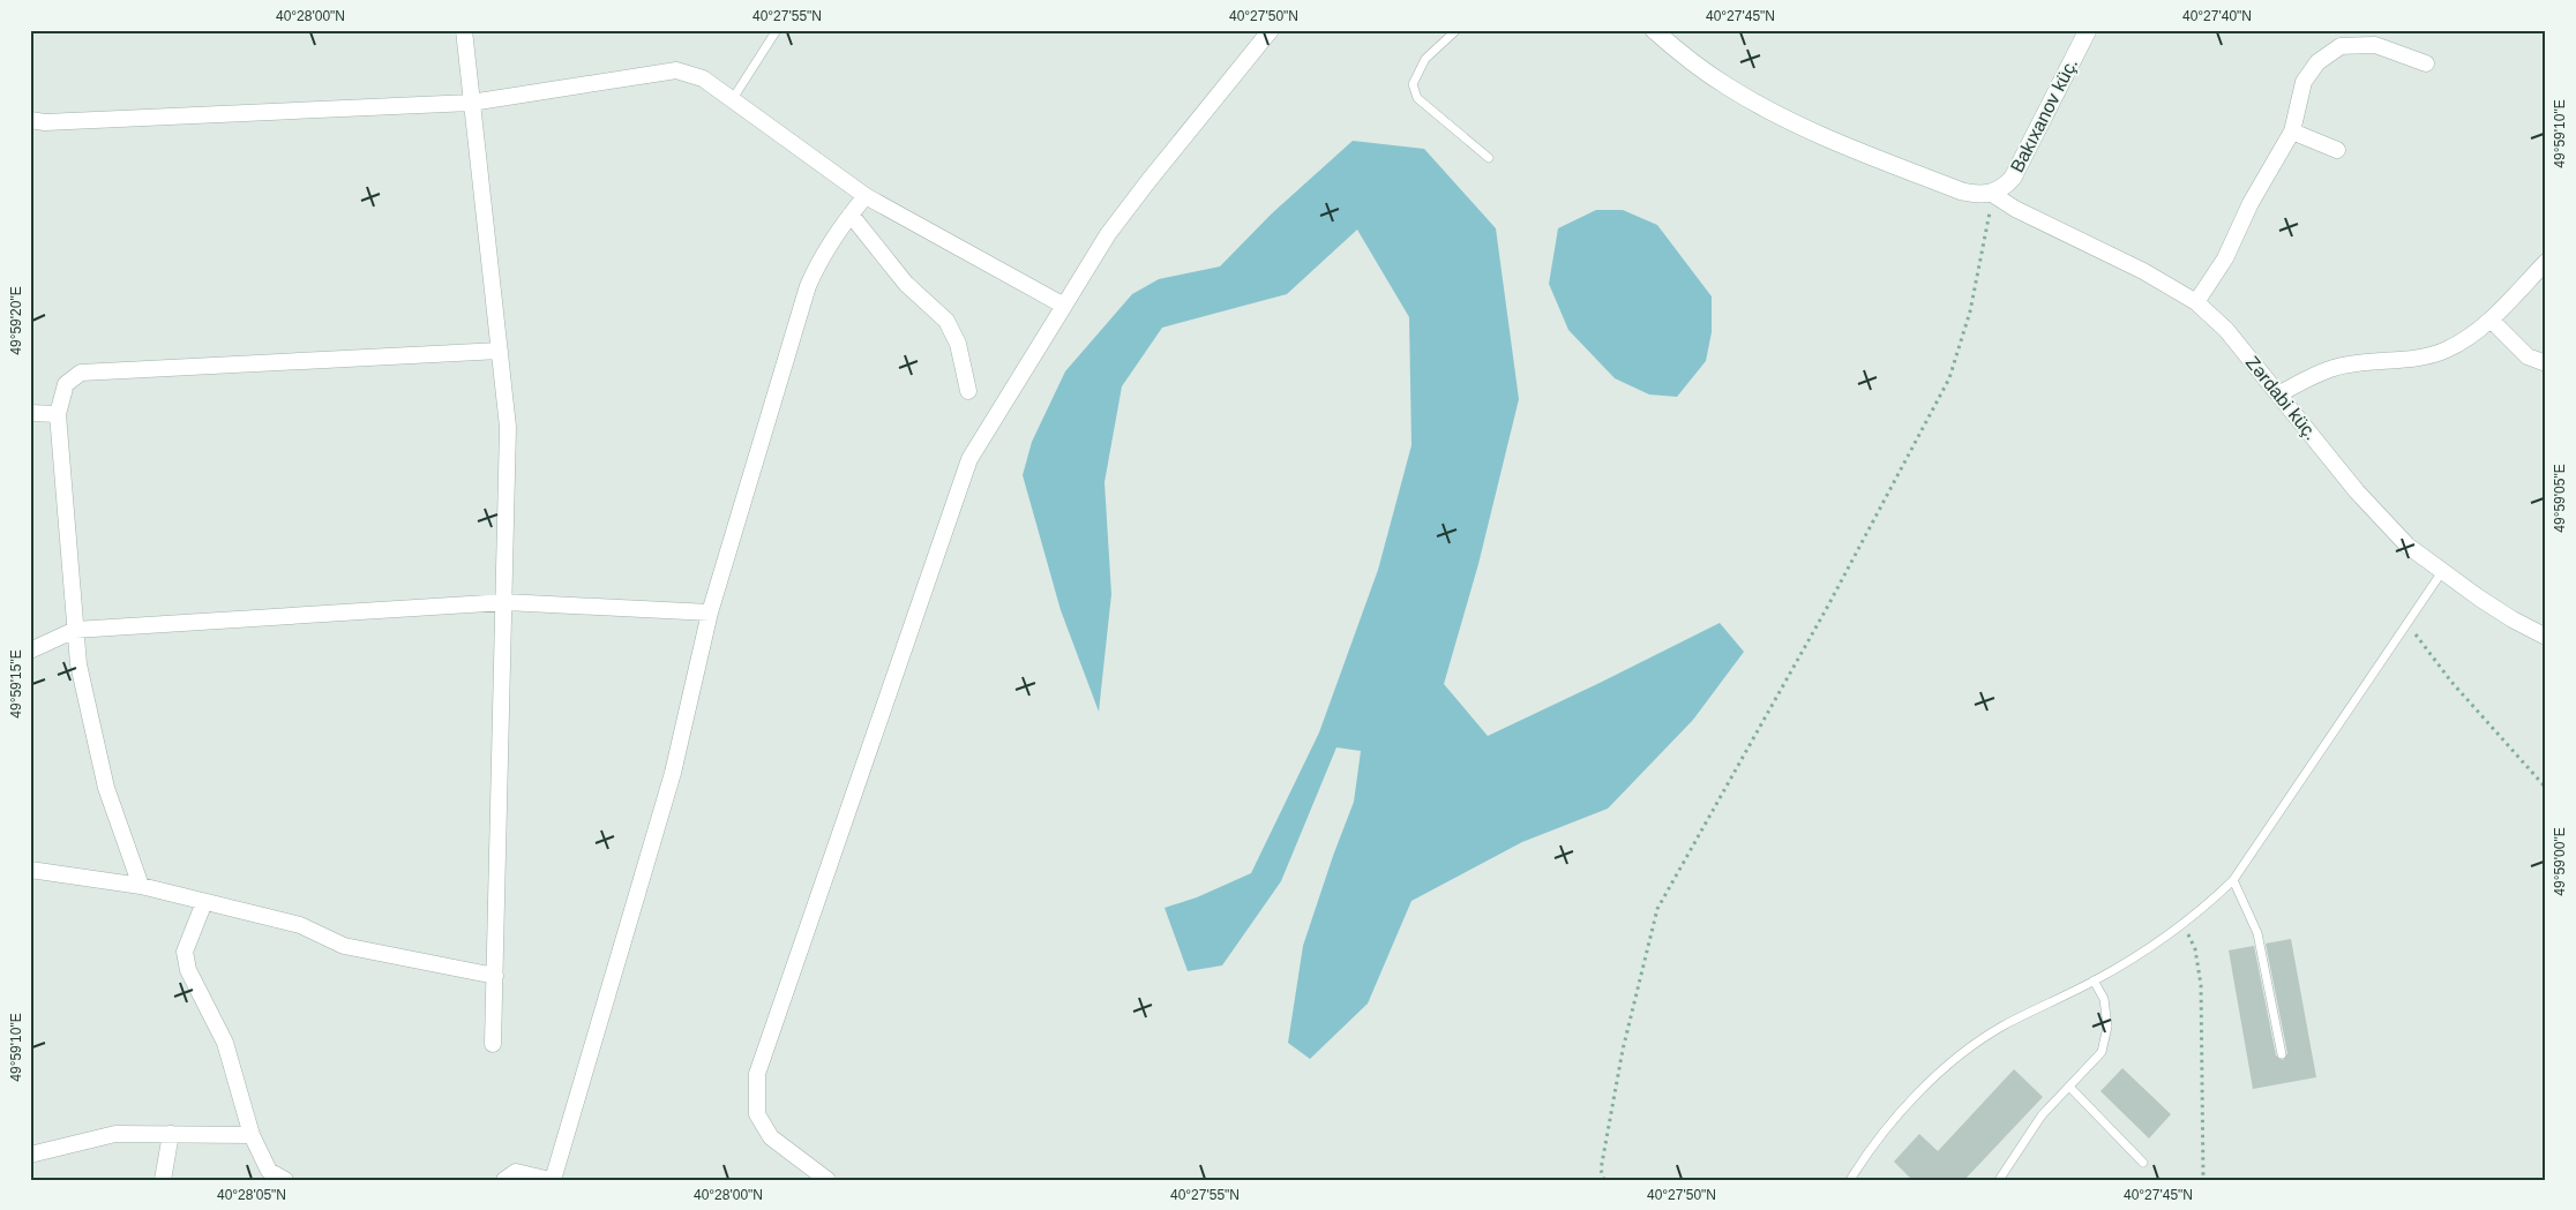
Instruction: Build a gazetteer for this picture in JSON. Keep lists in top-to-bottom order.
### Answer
{
  "streets": {
    "street": ["Bakıxanov küç.", "Zərdabi küç."]
  },
  "crossings": [
    ["Bakıxanov küç.", "Zərdabi küç."]
  ],
  "coordinates": [
    "40°28'00\"N",
    "40°27'55\"N",
    "40°27'50\"N",
    "40°27'45\"N",
    "40°27'40\"N",
    "49°59'10\"E",
    "49°59'20\"E",
    "49°59'05\"E",
    "49°59'15\"E",
    "49°59'00\"E",
    "40°28'05\"N"
  ]
}
